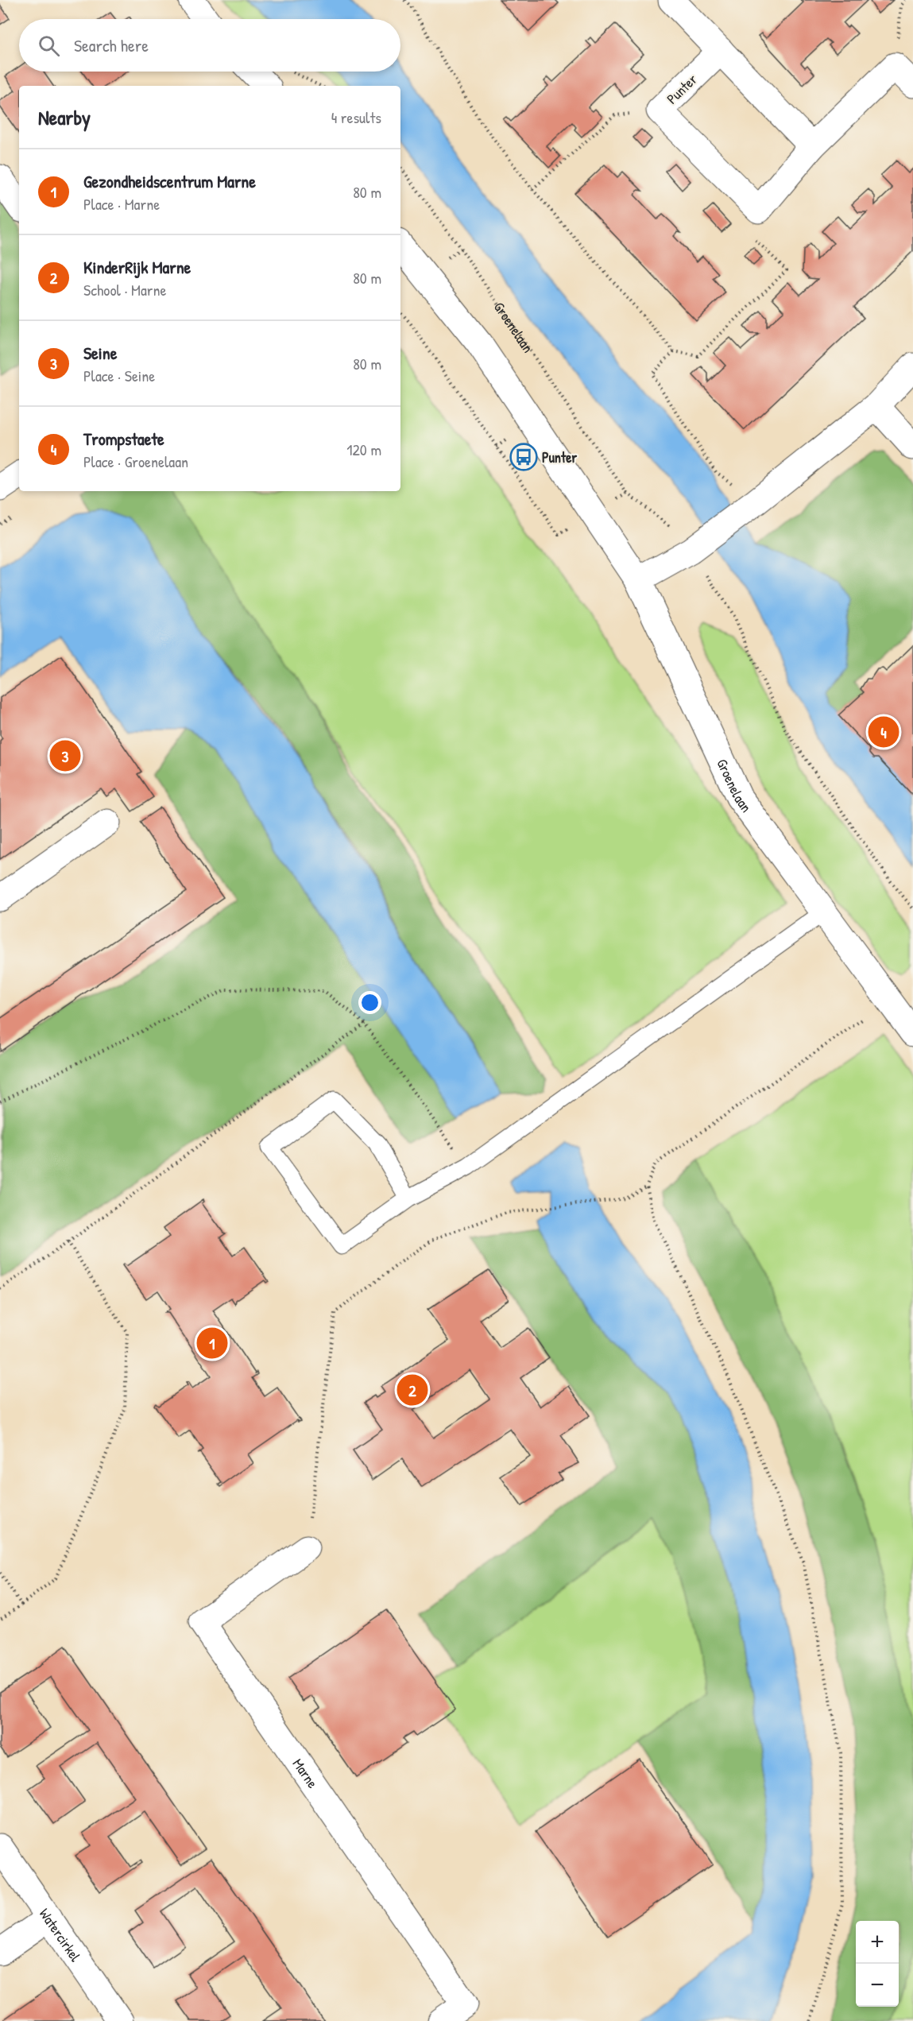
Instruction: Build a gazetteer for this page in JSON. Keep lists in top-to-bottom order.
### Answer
{
  "streets": {
    "street": [
      "Punter",
      "Groenelaan",
      "Marne",
      "Watercirkel"
    ]
  },
  "places": {
    "bus stop": ["Punter"]
  },
  "page": {
    "search": "Search here",
    "heading": ["Nearby", "4 results"],
    "list": [
      {
        "mark": "1",
        "name": "Gezondheidscentrum Marne",
        "note": "Place · Marne",
        "value": "80 m"
      },
      {
        "mark": "2",
        "name": "KinderRijk Marne",
        "note": "School · Marne",
        "value": "80 m"
      },
      {
        "mark": "3",
        "name": "Seine",
        "note": "Place · Seine",
        "value": "80 m"
      },
      {
        "mark": "4",
        "name": "Trompstaete",
        "note": "Place · Groenelaan",
        "value": "120 m"
      }
    ],
    "pins": [
      "4",
      "3",
      "1",
      "2"
    ],
    "map_buttons": ["+", "−"]
  }
}
